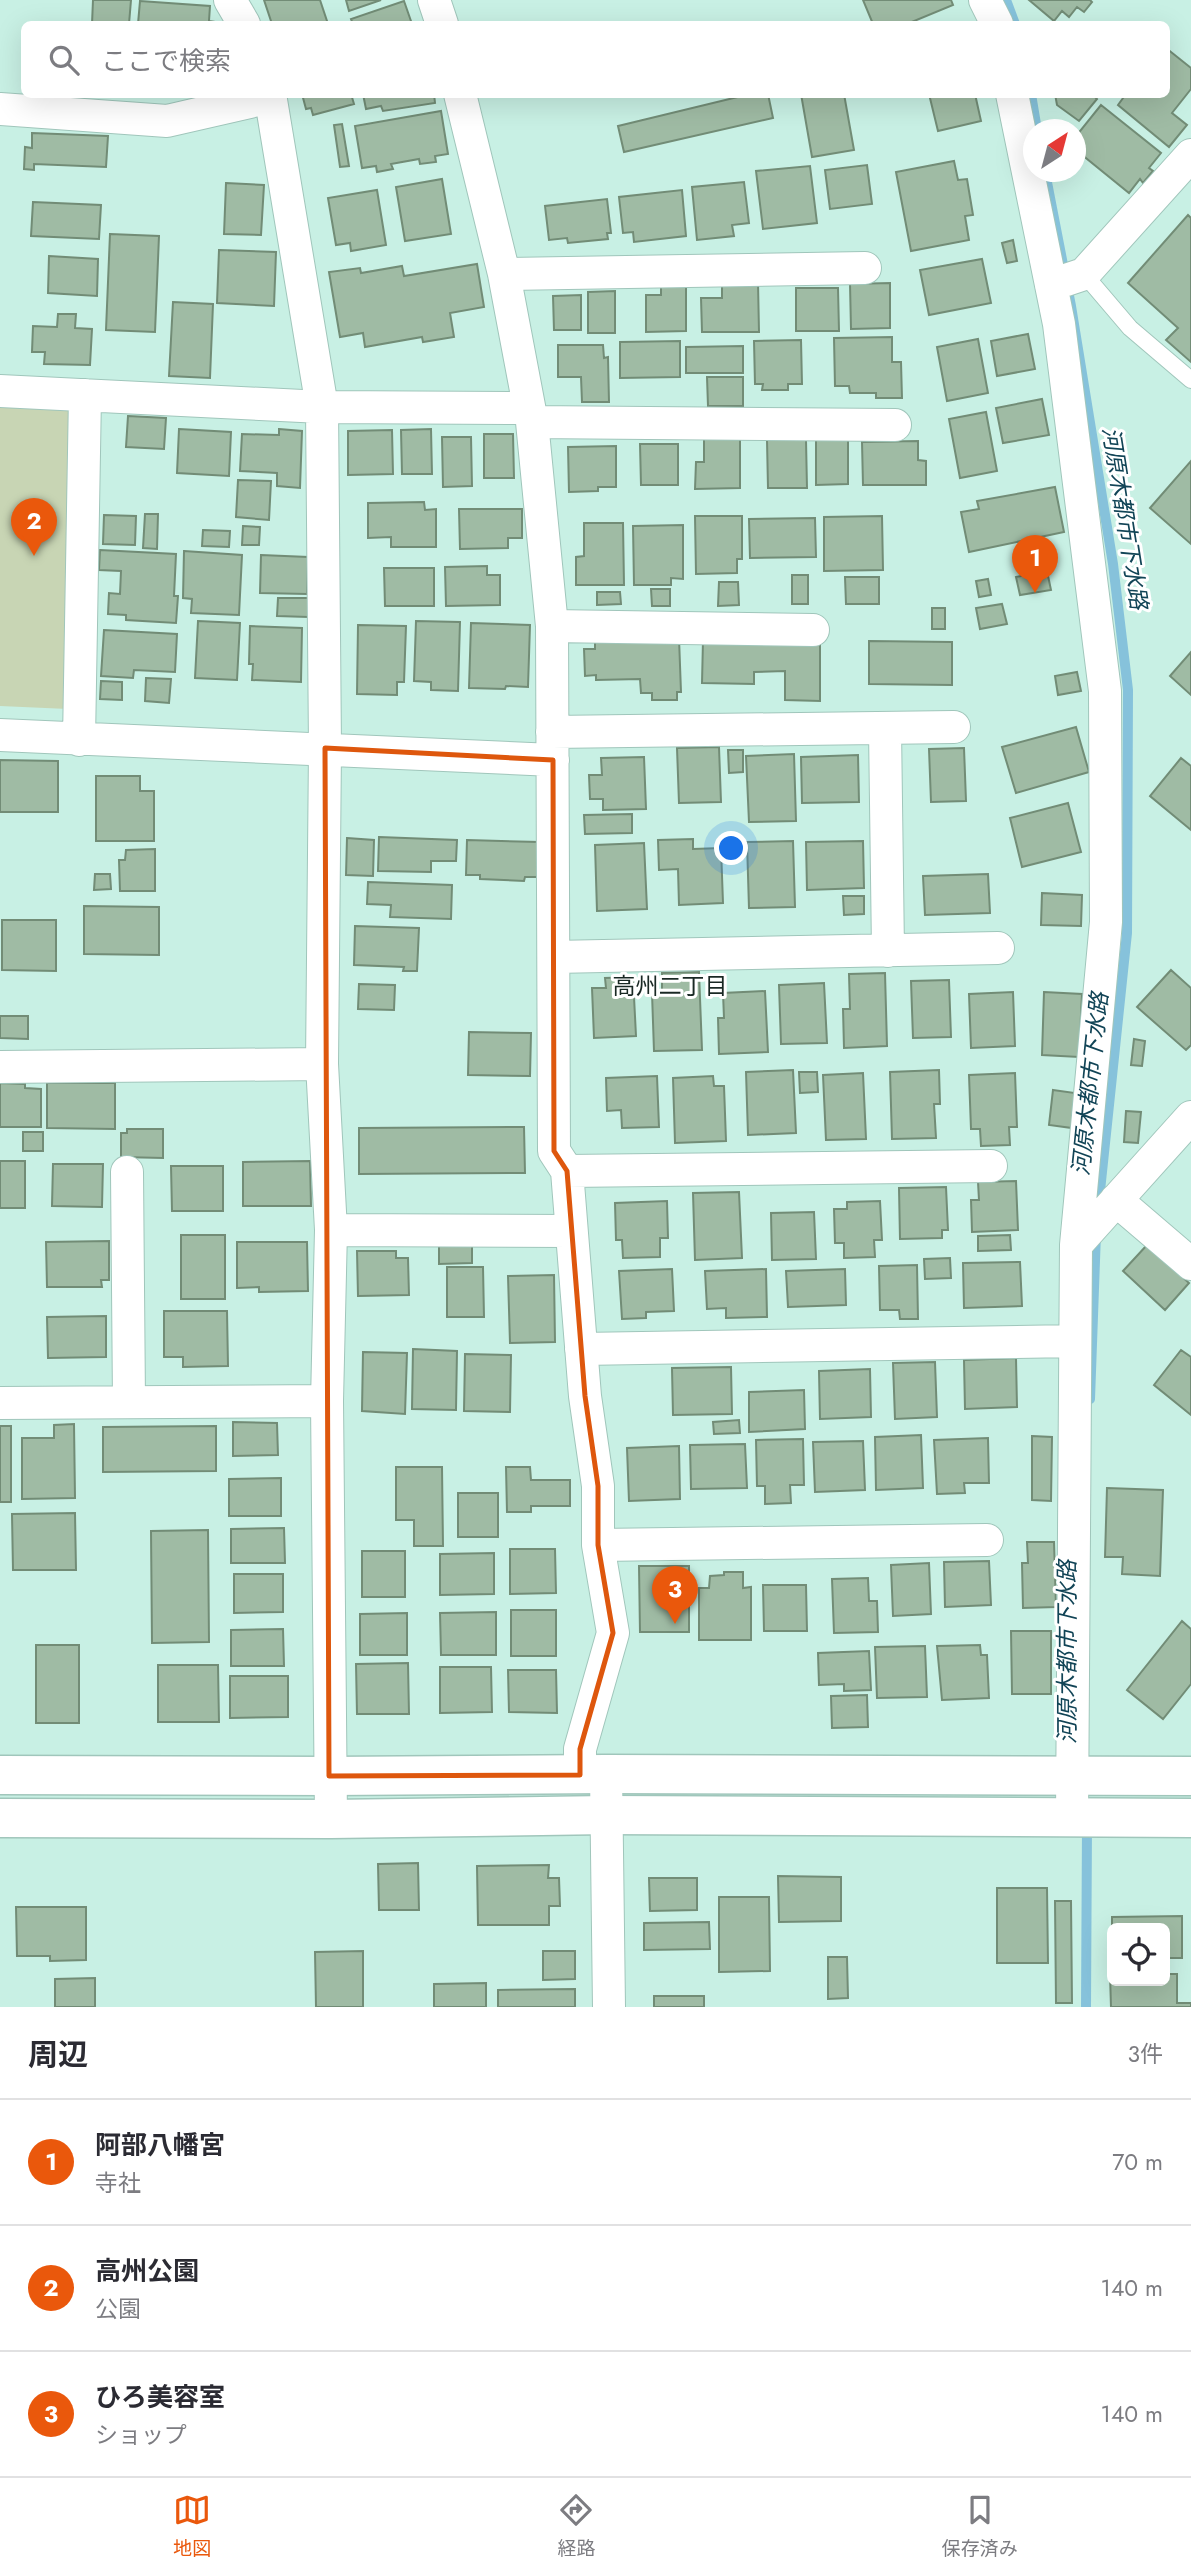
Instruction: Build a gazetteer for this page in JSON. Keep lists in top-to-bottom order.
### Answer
{
  "districts": ["高州二丁目"],
  "water": ["河原木都市下水路"],
  "north": "top right",
  "page": {
    "search": "ここで検索",
    "pins": ["2", "1", "3"],
    "heading": ["周辺", "3件"],
    "list": [
      {
        "mark": "1",
        "name": "阿部八幡宮",
        "note": "寺社",
        "value": "70 m"
      },
      {
        "mark": "2",
        "name": "高州公園",
        "note": "公園",
        "value": "140 m"
      },
      {
        "mark": "3",
        "name": "ひろ美容室",
        "note": "ショップ",
        "value": "140 m"
      }
    ],
    "nav": ["地図", "経路", "保存済み"]
  }
}
